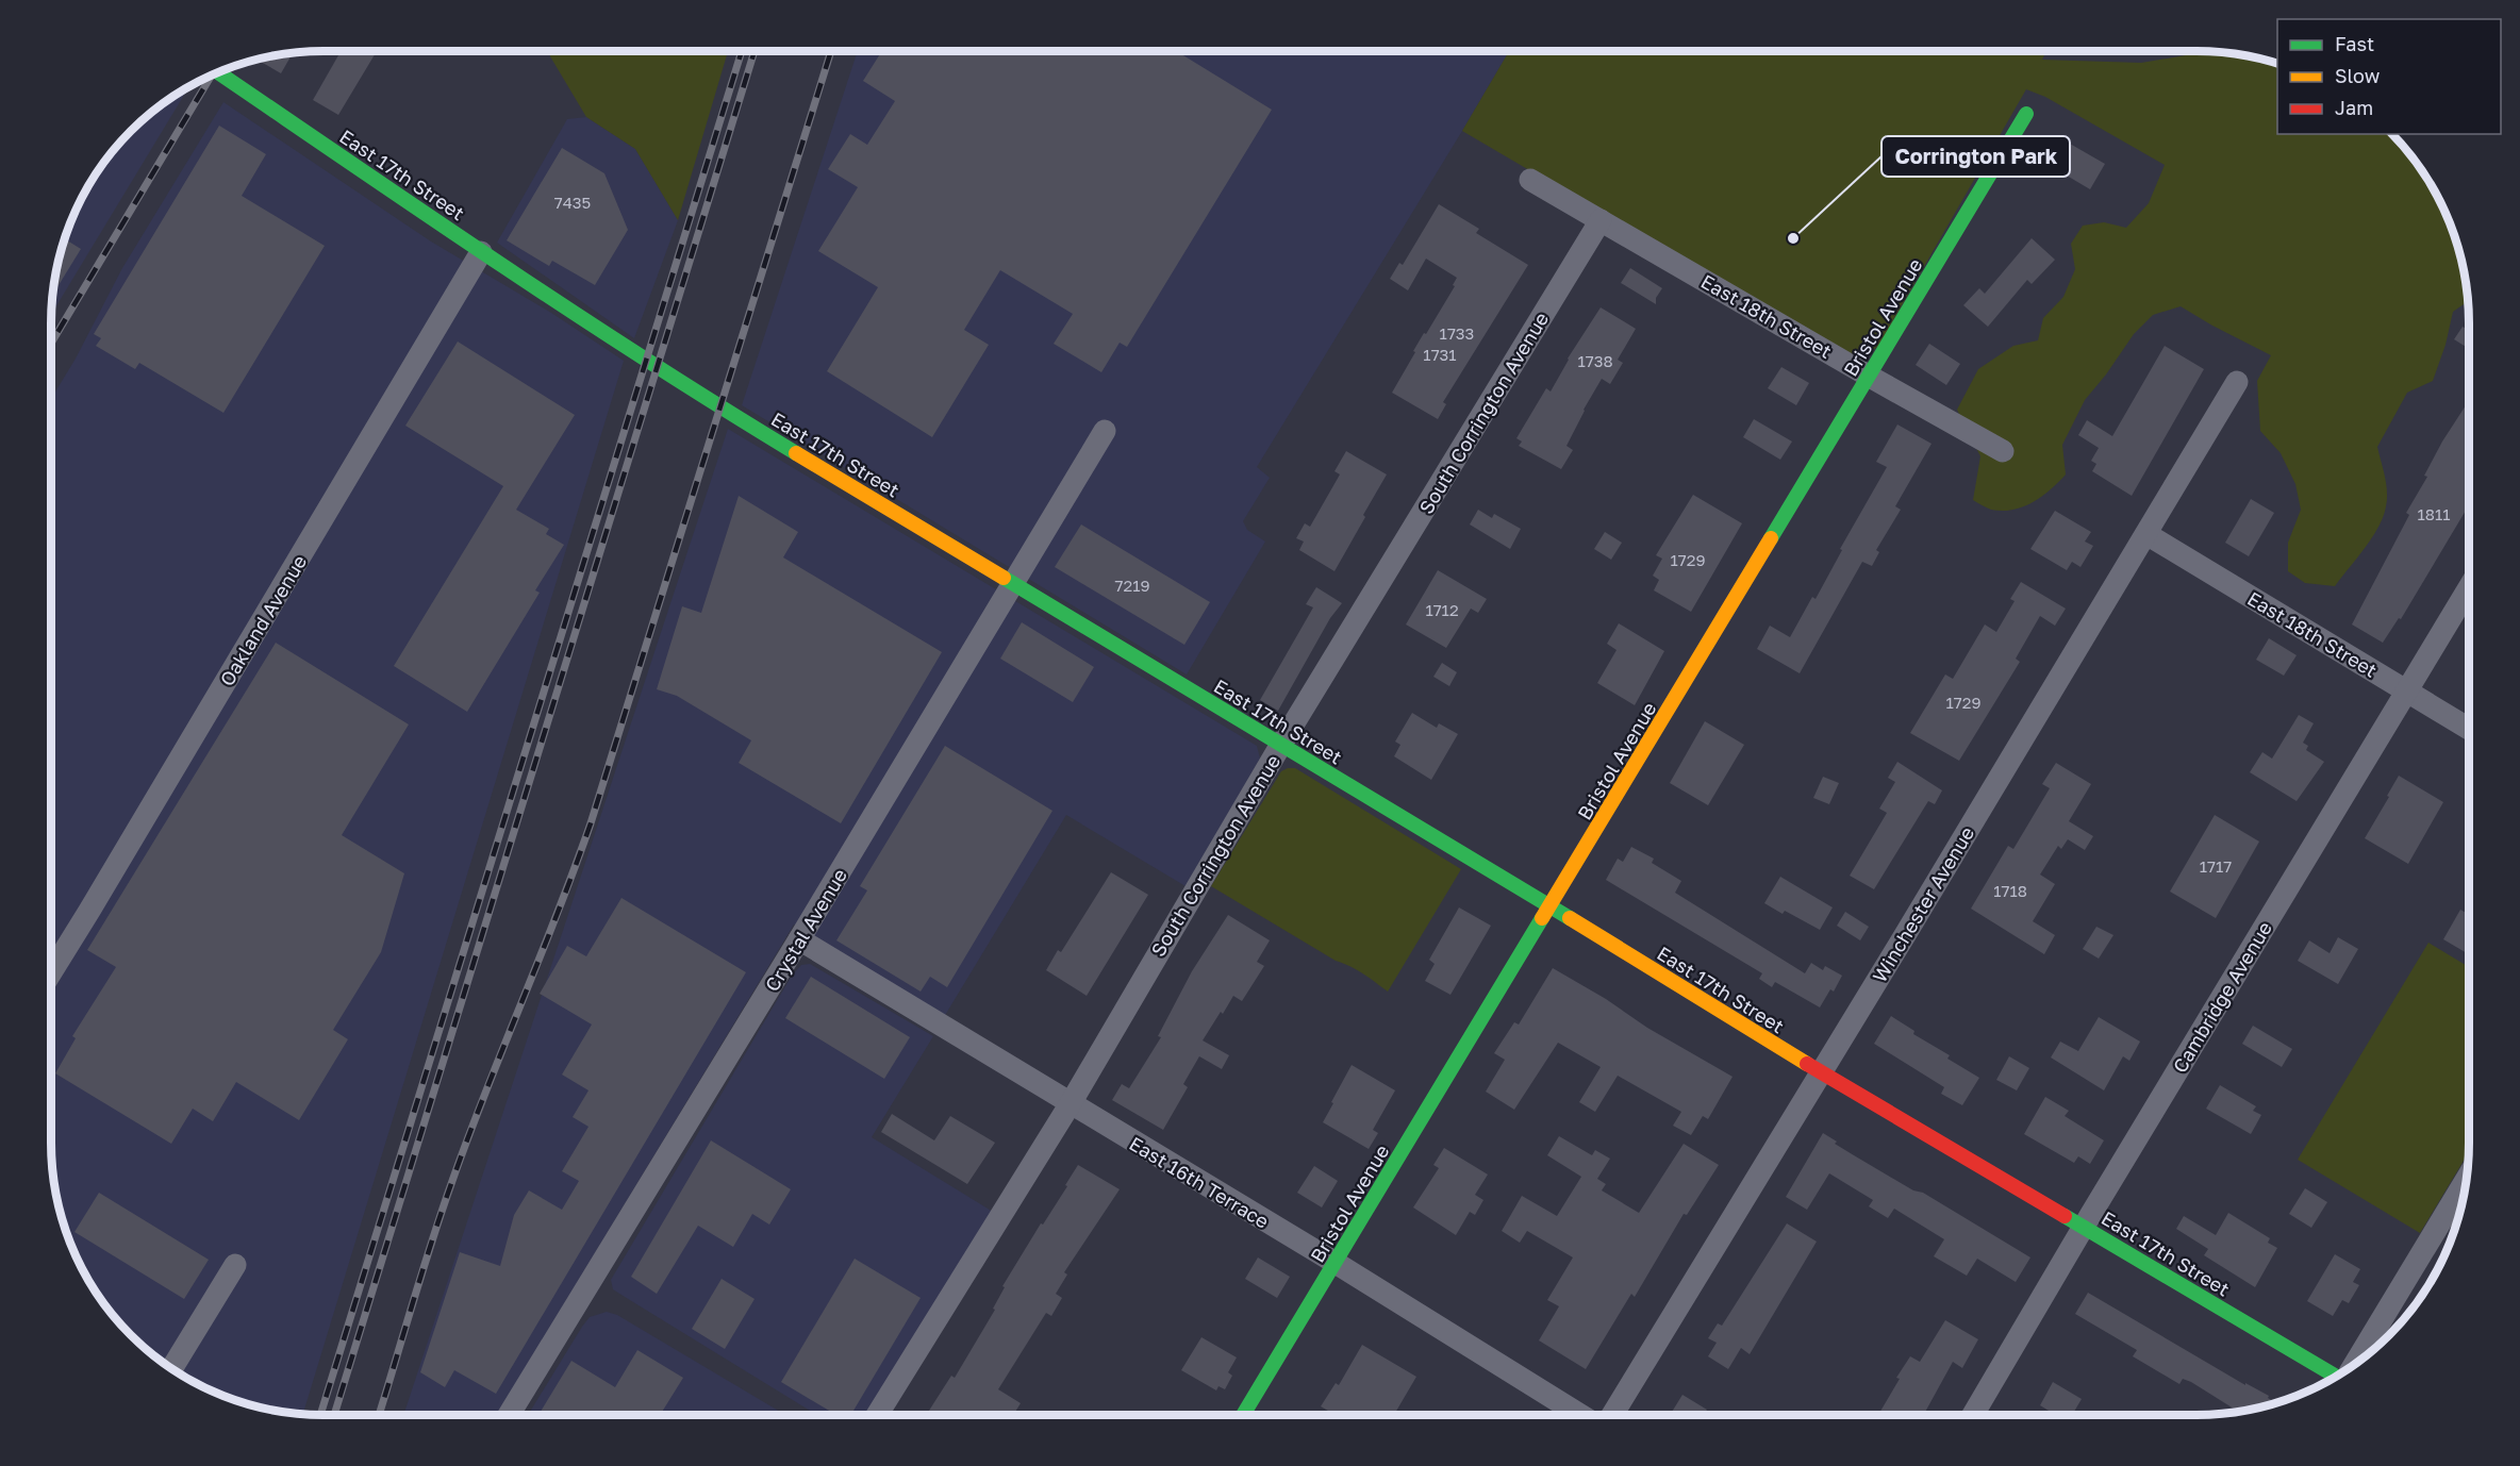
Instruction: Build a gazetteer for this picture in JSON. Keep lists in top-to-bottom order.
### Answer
{
  "streets": {
    "street": [
      "East 17th Street",
      "East 18th Street",
      "Bristol Avenue",
      "South Corrington Avenue",
      "Oakland Avenue",
      "Winchester Avenue",
      "Crystal Avenue",
      "Cambridge Avenue",
      "East 16th Terrace"
    ]
  },
  "crossings": [
    ["East 17th Street", "Bristol Avenue"],
    ["East 17th Street", "South Corrington Avenue"],
    ["East 17th Street", "Oakland Avenue"],
    ["East 17th Street", "Winchester Avenue"],
    ["East 17th Street", "Crystal Avenue"],
    ["East 17th Street", "Cambridge Avenue"],
    ["East 18th Street", "Bristol Avenue"],
    ["East 18th Street", "South Corrington Avenue"],
    ["East 18th Street", "Winchester Avenue"],
    ["East 18th Street", "Cambridge Avenue"],
    ["Bristol Avenue", "East 16th Terrace"],
    ["South Corrington Avenue", "East 16th Terrace"],
    ["Crystal Avenue", "East 16th Terrace"]
  ],
  "places": ["Corrington Park"],
  "house_numbers": [
    "7435",
    "1733",
    "1731",
    "1738",
    "1811",
    "1729",
    "7219",
    "1712",
    "1729",
    "1717",
    "1718"
  ],
  "legend": ["Fast", "Slow", "Jam"]
}
